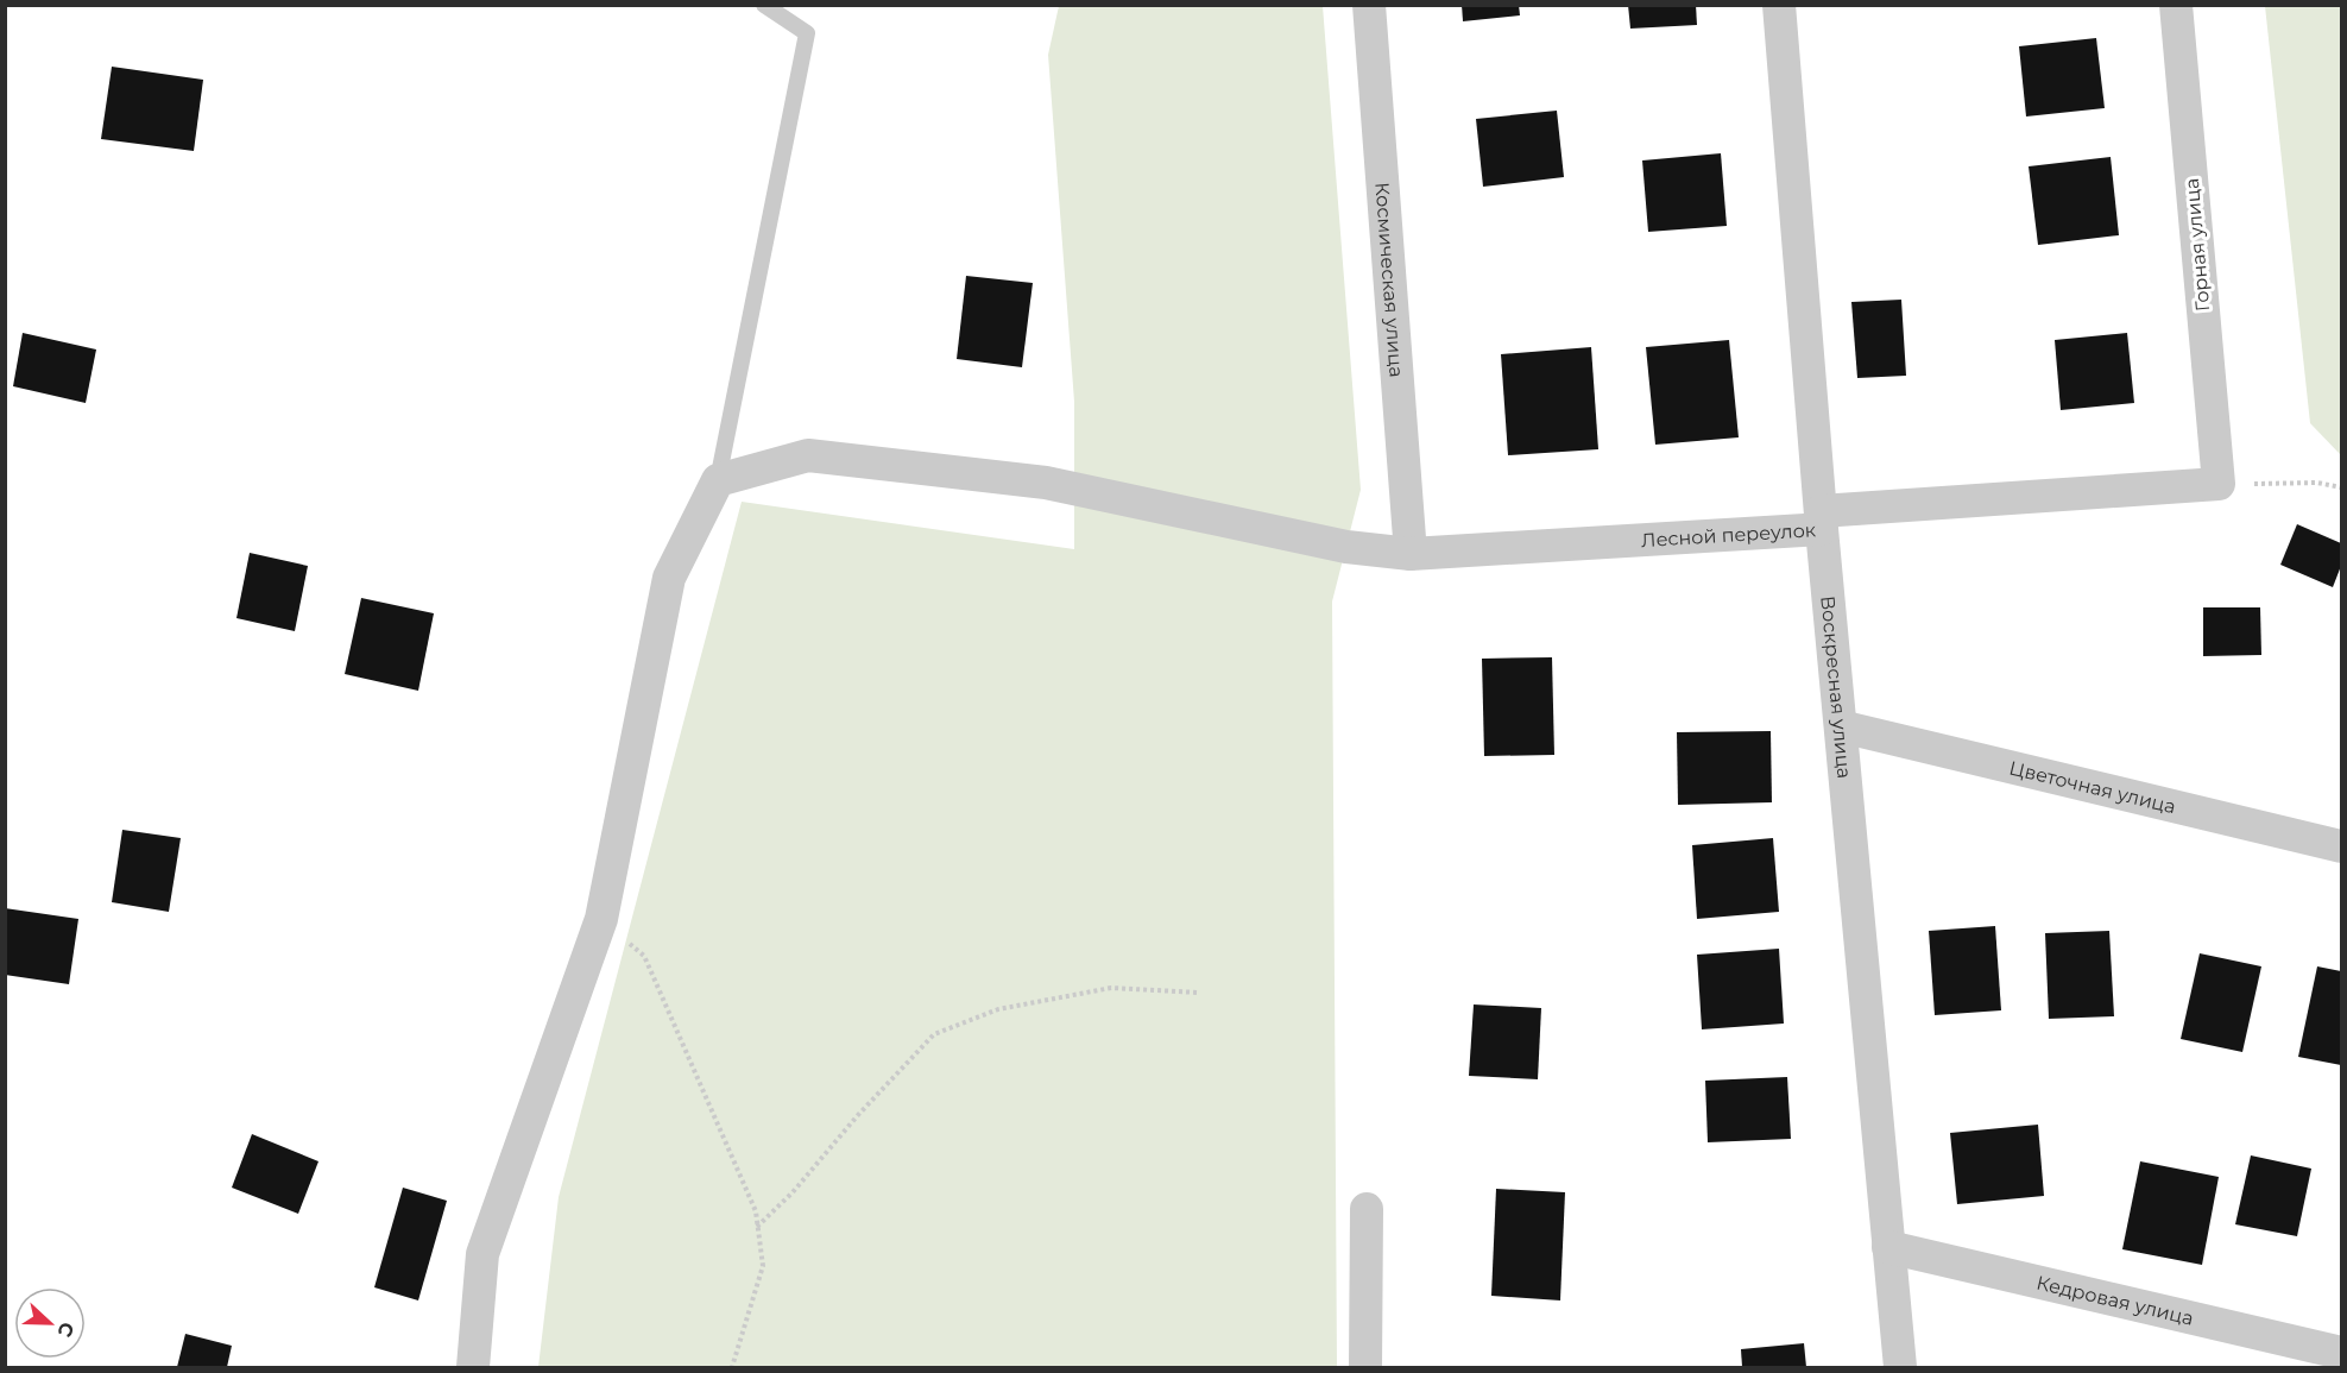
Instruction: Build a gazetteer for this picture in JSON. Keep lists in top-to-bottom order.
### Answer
{
  "streets": {
    "street": [
      "Горная улица",
      "Космическая улица",
      "Лесной переулок",
      "Воскресная улица",
      "Цветочная улица",
      "Кедровая улица"
    ]
  },
  "crossings": [
    ["Горная улица", "Лесной переулок"],
    ["Космическая улица", "Лесной переулок"],
    ["Лесной переулок", "Воскресная улица"],
    ["Воскресная улица", "Цветочная улица"],
    ["Воскресная улица", "Кедровая улица"]
  ],
  "north": "right"
}
